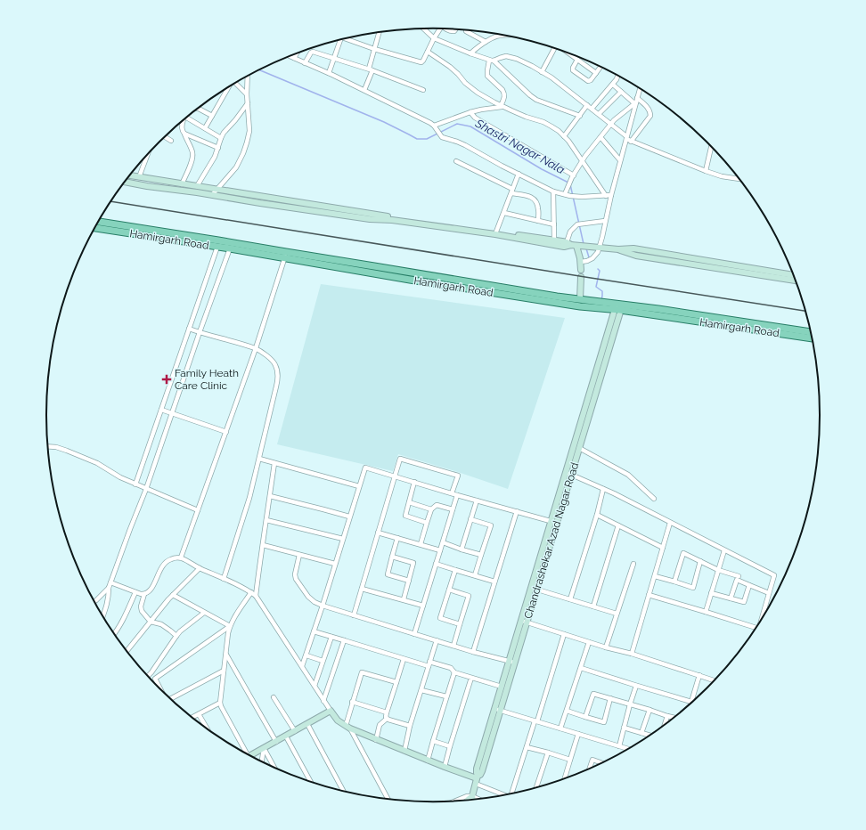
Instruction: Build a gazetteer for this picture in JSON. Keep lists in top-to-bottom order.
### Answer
{
  "streets": {
    "main road": ["Hamirgarh Road"],
    "street": ["Chandrashekar Azad Nagar Road"]
  },
  "crossings": [
    ["Hamirgarh Road", "Chandrashekar Azad Nagar Road"]
  ],
  "water": ["Shastri Nagar Nala"],
  "places": {
    "health": ["Family Heath Care Clinic"]
  }
}
